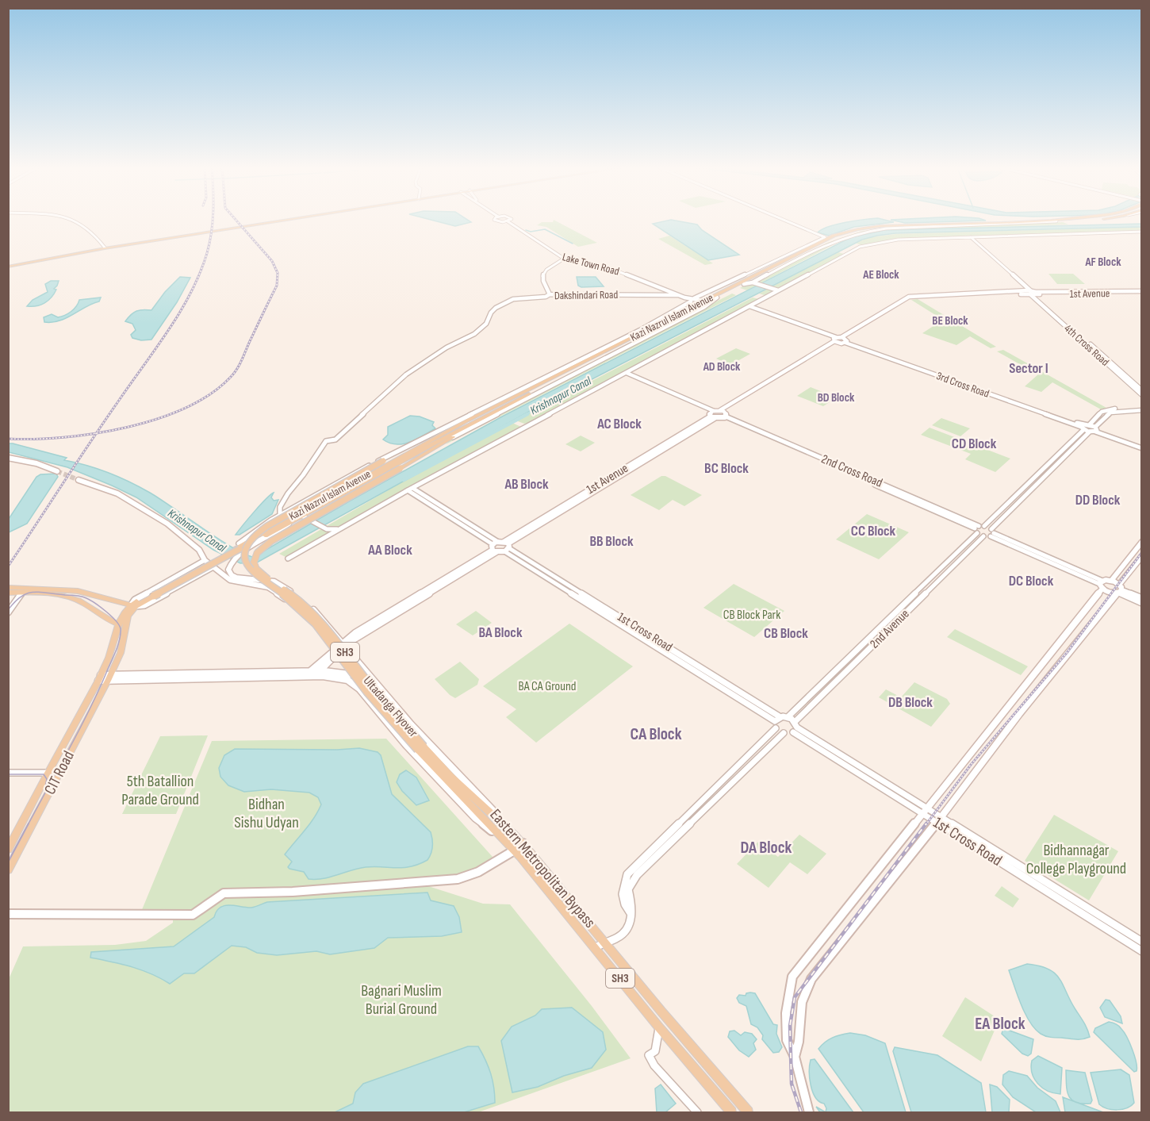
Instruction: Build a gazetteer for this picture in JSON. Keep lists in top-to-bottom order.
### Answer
{
  "streets": {
    "main road": [
      "1st Avenue",
      "Kazi Nazrul Islam Avenue",
      "SH3",
      "Ultadanga Flyover",
      "CIT Road",
      "Eastern Metropolitan Bypass"
    ],
    "street": [
      "Lake Town Road",
      "Dakshindari Road",
      "4th Cross Road",
      "3rd Cross Road",
      "2nd Cross Road",
      "2nd Avenue",
      "1st Cross Road"
    ]
  },
  "crossings": [
    ["Lake Town Road", "Dakshindari Road"],
    ["Lake Town Road", "Kazi Nazrul Islam Avenue"],
    ["1st Avenue", "4th Cross Road"],
    ["1st Avenue", "3rd Cross Road"],
    ["1st Avenue", "1st Cross Road"],
    ["1st Avenue", "Eastern Metropolitan Bypass"],
    ["Dakshindari Road", "Kazi Nazrul Islam Avenue"],
    ["Kazi Nazrul Islam Avenue", "Ultadanga Flyover"],
    ["Kazi Nazrul Islam Avenue", "Eastern Metropolitan Bypass"],
    ["3rd Cross Road", "2nd Avenue"],
    ["2nd Avenue", "1st Cross Road"],
    ["Ultadanga Flyover", "Eastern Metropolitan Bypass"]
  ],
  "districts": [
    "AF Block",
    "AE Block",
    "BE Block",
    "AD Block",
    "Sector I",
    "BD Block",
    "AC Block",
    "CD Block",
    "BC Block",
    "AB Block",
    "DD Block",
    "CC Block",
    "BB Block",
    "AA Block",
    "DC Block",
    "BA Block",
    "CB Block",
    "DB Block",
    "CA Block",
    "DA Block",
    "EA Block"
  ],
  "water": ["Krishnapur Canal"],
  "parks": [
    "CB Block Park",
    "BA CA Ground",
    "5th Batallion Parade Ground",
    "Bidhan Sishu Udyan",
    "Bidhannagar College Playground",
    "Bagnari Muslim Burial Ground"
  ]
}
